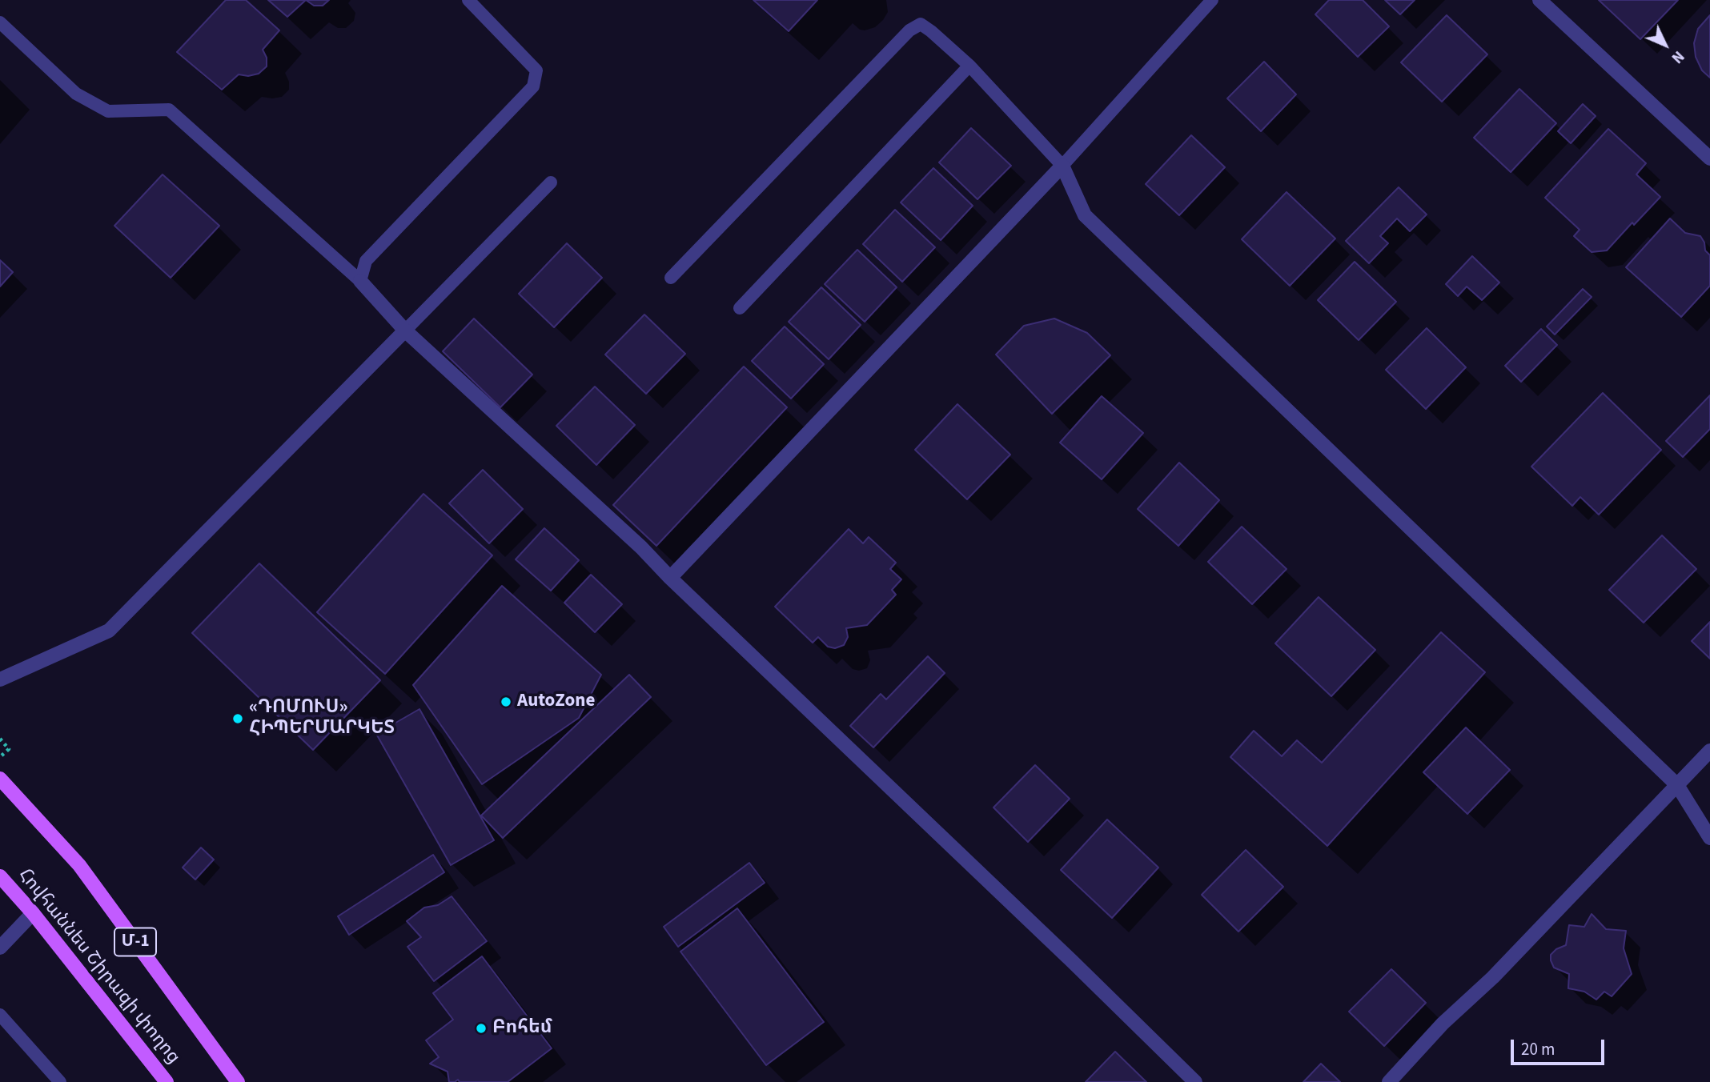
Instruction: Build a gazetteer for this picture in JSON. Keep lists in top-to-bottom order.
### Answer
{
  "streets": {
    "main road": ["Մ-1", "Հովհաննես Շիրազի փողոց"]
  },
  "places": ["AutoZone", "«ԴՈՄՈՒՍ» ՀԻՊԵՐՄԱՐԿԵՏ", "Բոհեմ"],
  "scale_bar": "20 m",
  "north": "bottom right"
}
